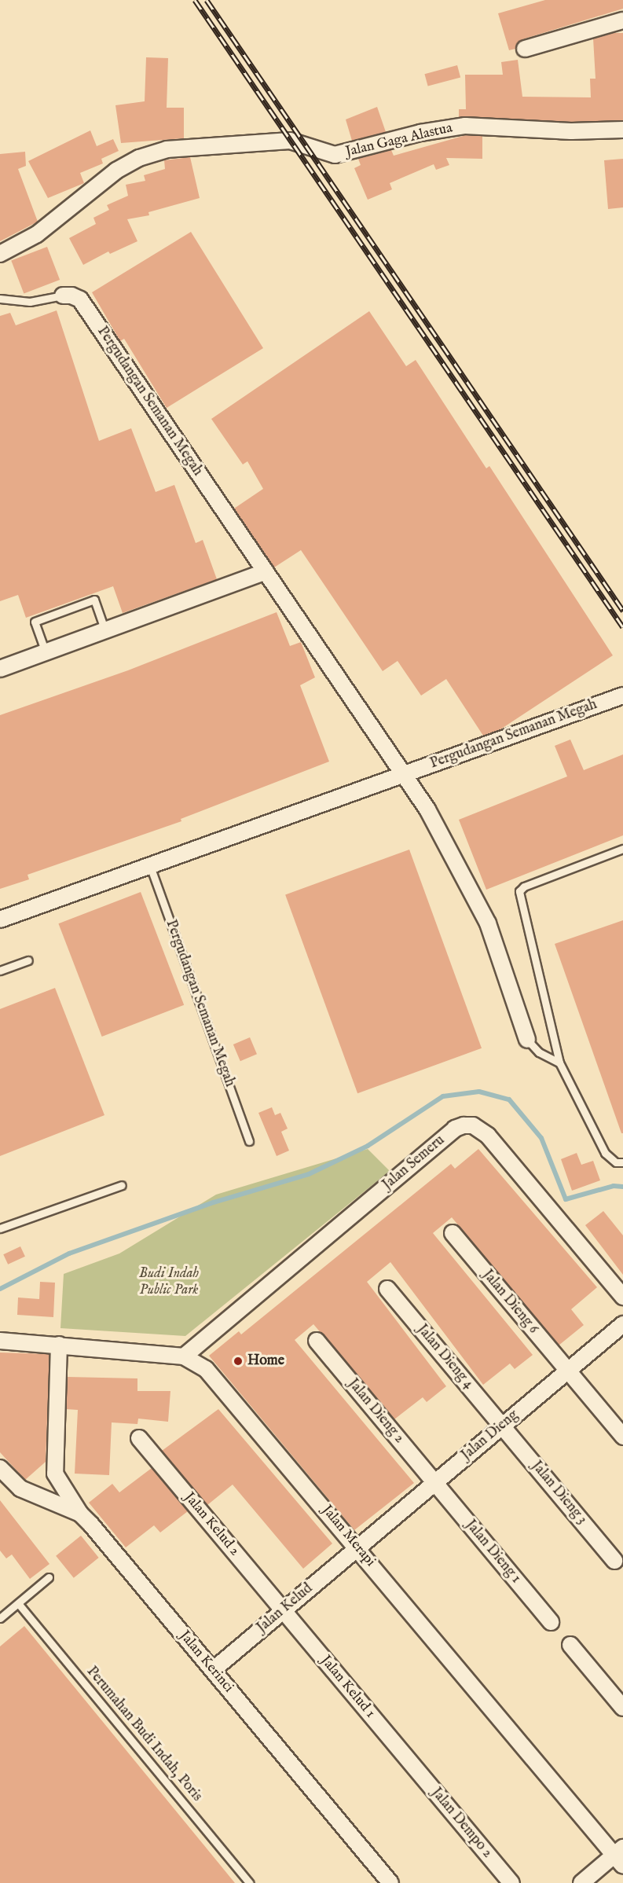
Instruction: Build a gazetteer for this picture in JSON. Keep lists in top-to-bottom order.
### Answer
{
  "streets": {
    "street": [
      "Jalan Gaga Alastua",
      "Pergudangan Semanan Megah",
      "Jalan Semeru",
      "Jalan Dieng 6",
      "Jalan Dieng 4",
      "Jalan Dieng 2",
      "Jalan Dieng",
      "Jalan Dieng 3",
      "Jalan Kelud 2",
      "Jalan Merapi",
      "Jalan Dieng 1",
      "Jalan Kelud",
      "Jalan Kerinci",
      "Jalan Kelud 1",
      "Jalan Dempo 2"
    ],
    "lane": ["Perumahan Budi Indah, Poris"]
  },
  "crossings": [
    ["Jalan Semeru", "Jalan Merapi"],
    ["Jalan Dieng 6", "Jalan Dieng"],
    ["Jalan Dieng 4", "Jalan Dieng"],
    ["Jalan Dieng 4", "Jalan Dieng 3"],
    ["Jalan Dieng 2", "Jalan Dieng"],
    ["Jalan Dieng 2", "Jalan Dieng 1"],
    ["Jalan Dieng", "Jalan Dieng 3"],
    ["Jalan Dieng", "Jalan Merapi"],
    ["Jalan Dieng", "Jalan Dieng 1"],
    ["Jalan Dieng", "Jalan Kelud"],
    ["Jalan Kelud 2", "Jalan Kelud"],
    ["Jalan Kelud 2", "Jalan Kelud 1"],
    ["Jalan Merapi", "Jalan Kelud"],
    ["Jalan Kelud", "Jalan Kerinci"],
    ["Jalan Kelud", "Jalan Kelud 1"],
    ["Jalan Kelud 1", "Jalan Dempo 2"]
  ],
  "parks": ["Budi Indah Public Park"],
  "places": ["Home"]
}
